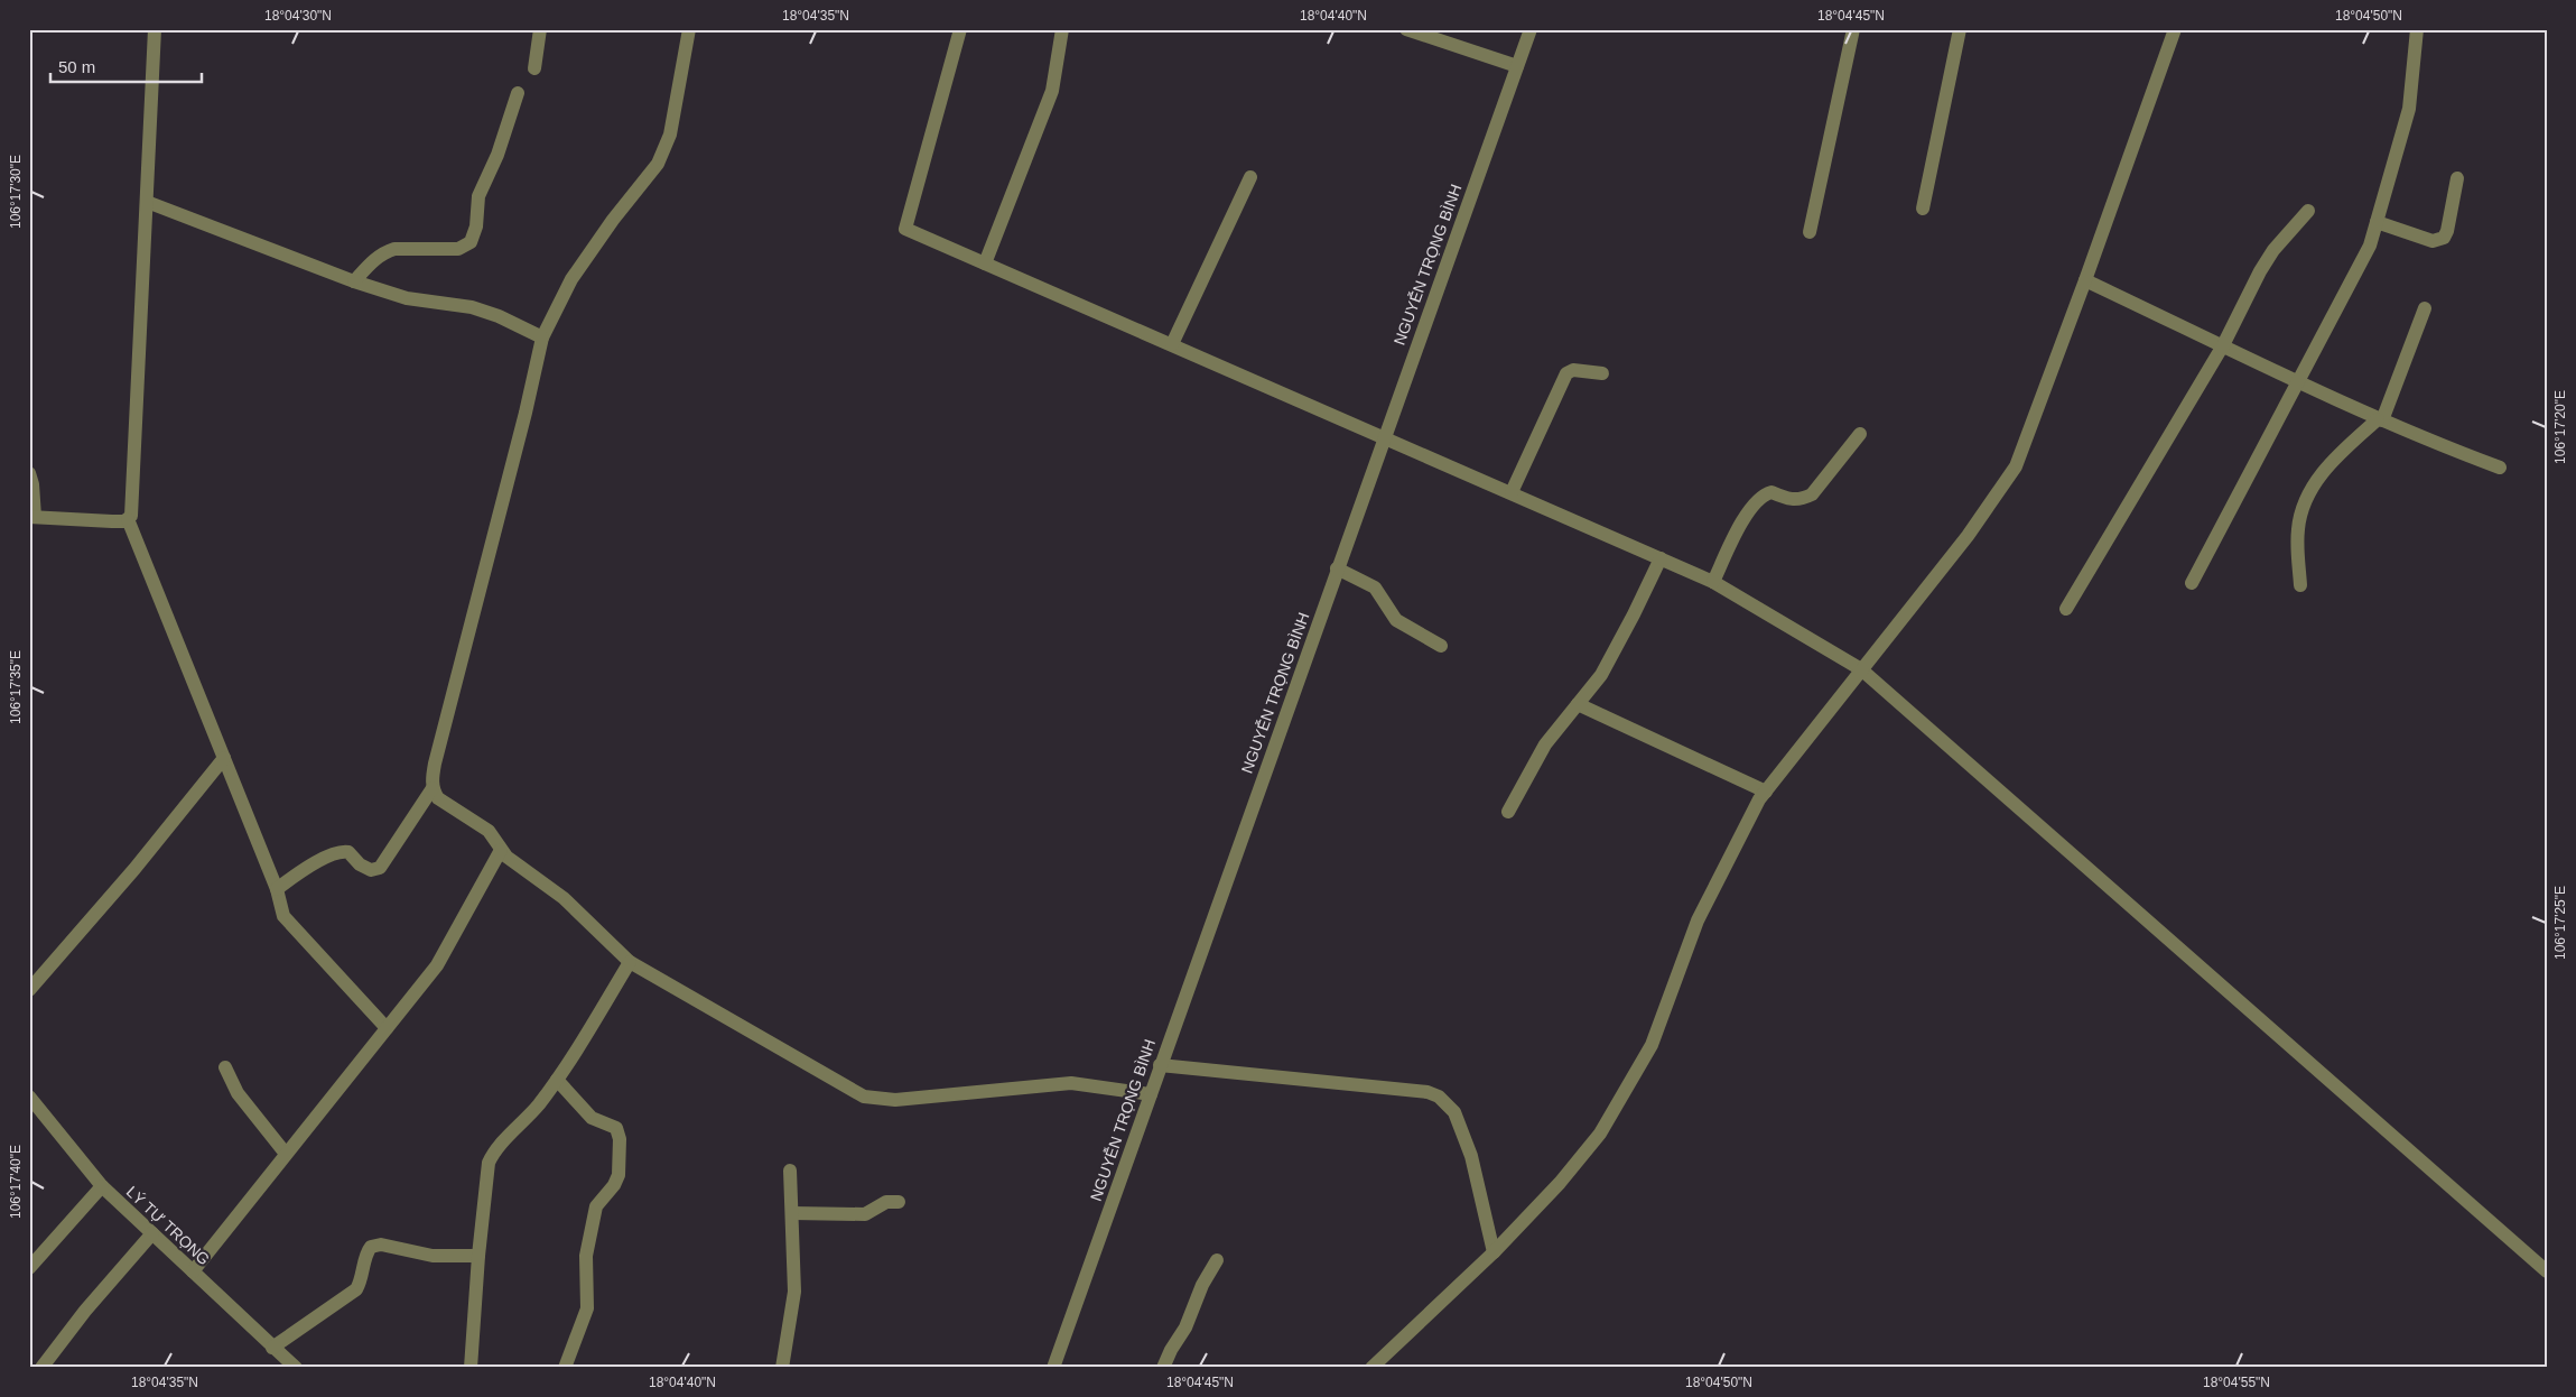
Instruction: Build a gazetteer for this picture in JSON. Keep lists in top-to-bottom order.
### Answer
{
  "streets": {
    "street": ["NGUYỄN TRỌNG BÌNH", "LÝ TỰ TRỌNG"]
  },
  "scale_bar": "50 m",
  "coordinates": [
    "18°04'30\"N",
    "18°04'35\"N",
    "18°04'40\"N",
    "18°04'45\"N",
    "18°04'50\"N",
    "106°17'30\"E",
    "106°17'20\"E",
    "106°17'35\"E",
    "106°17'25\"E",
    "106°17'40\"E",
    "18°04'55\"N"
  ]
}
